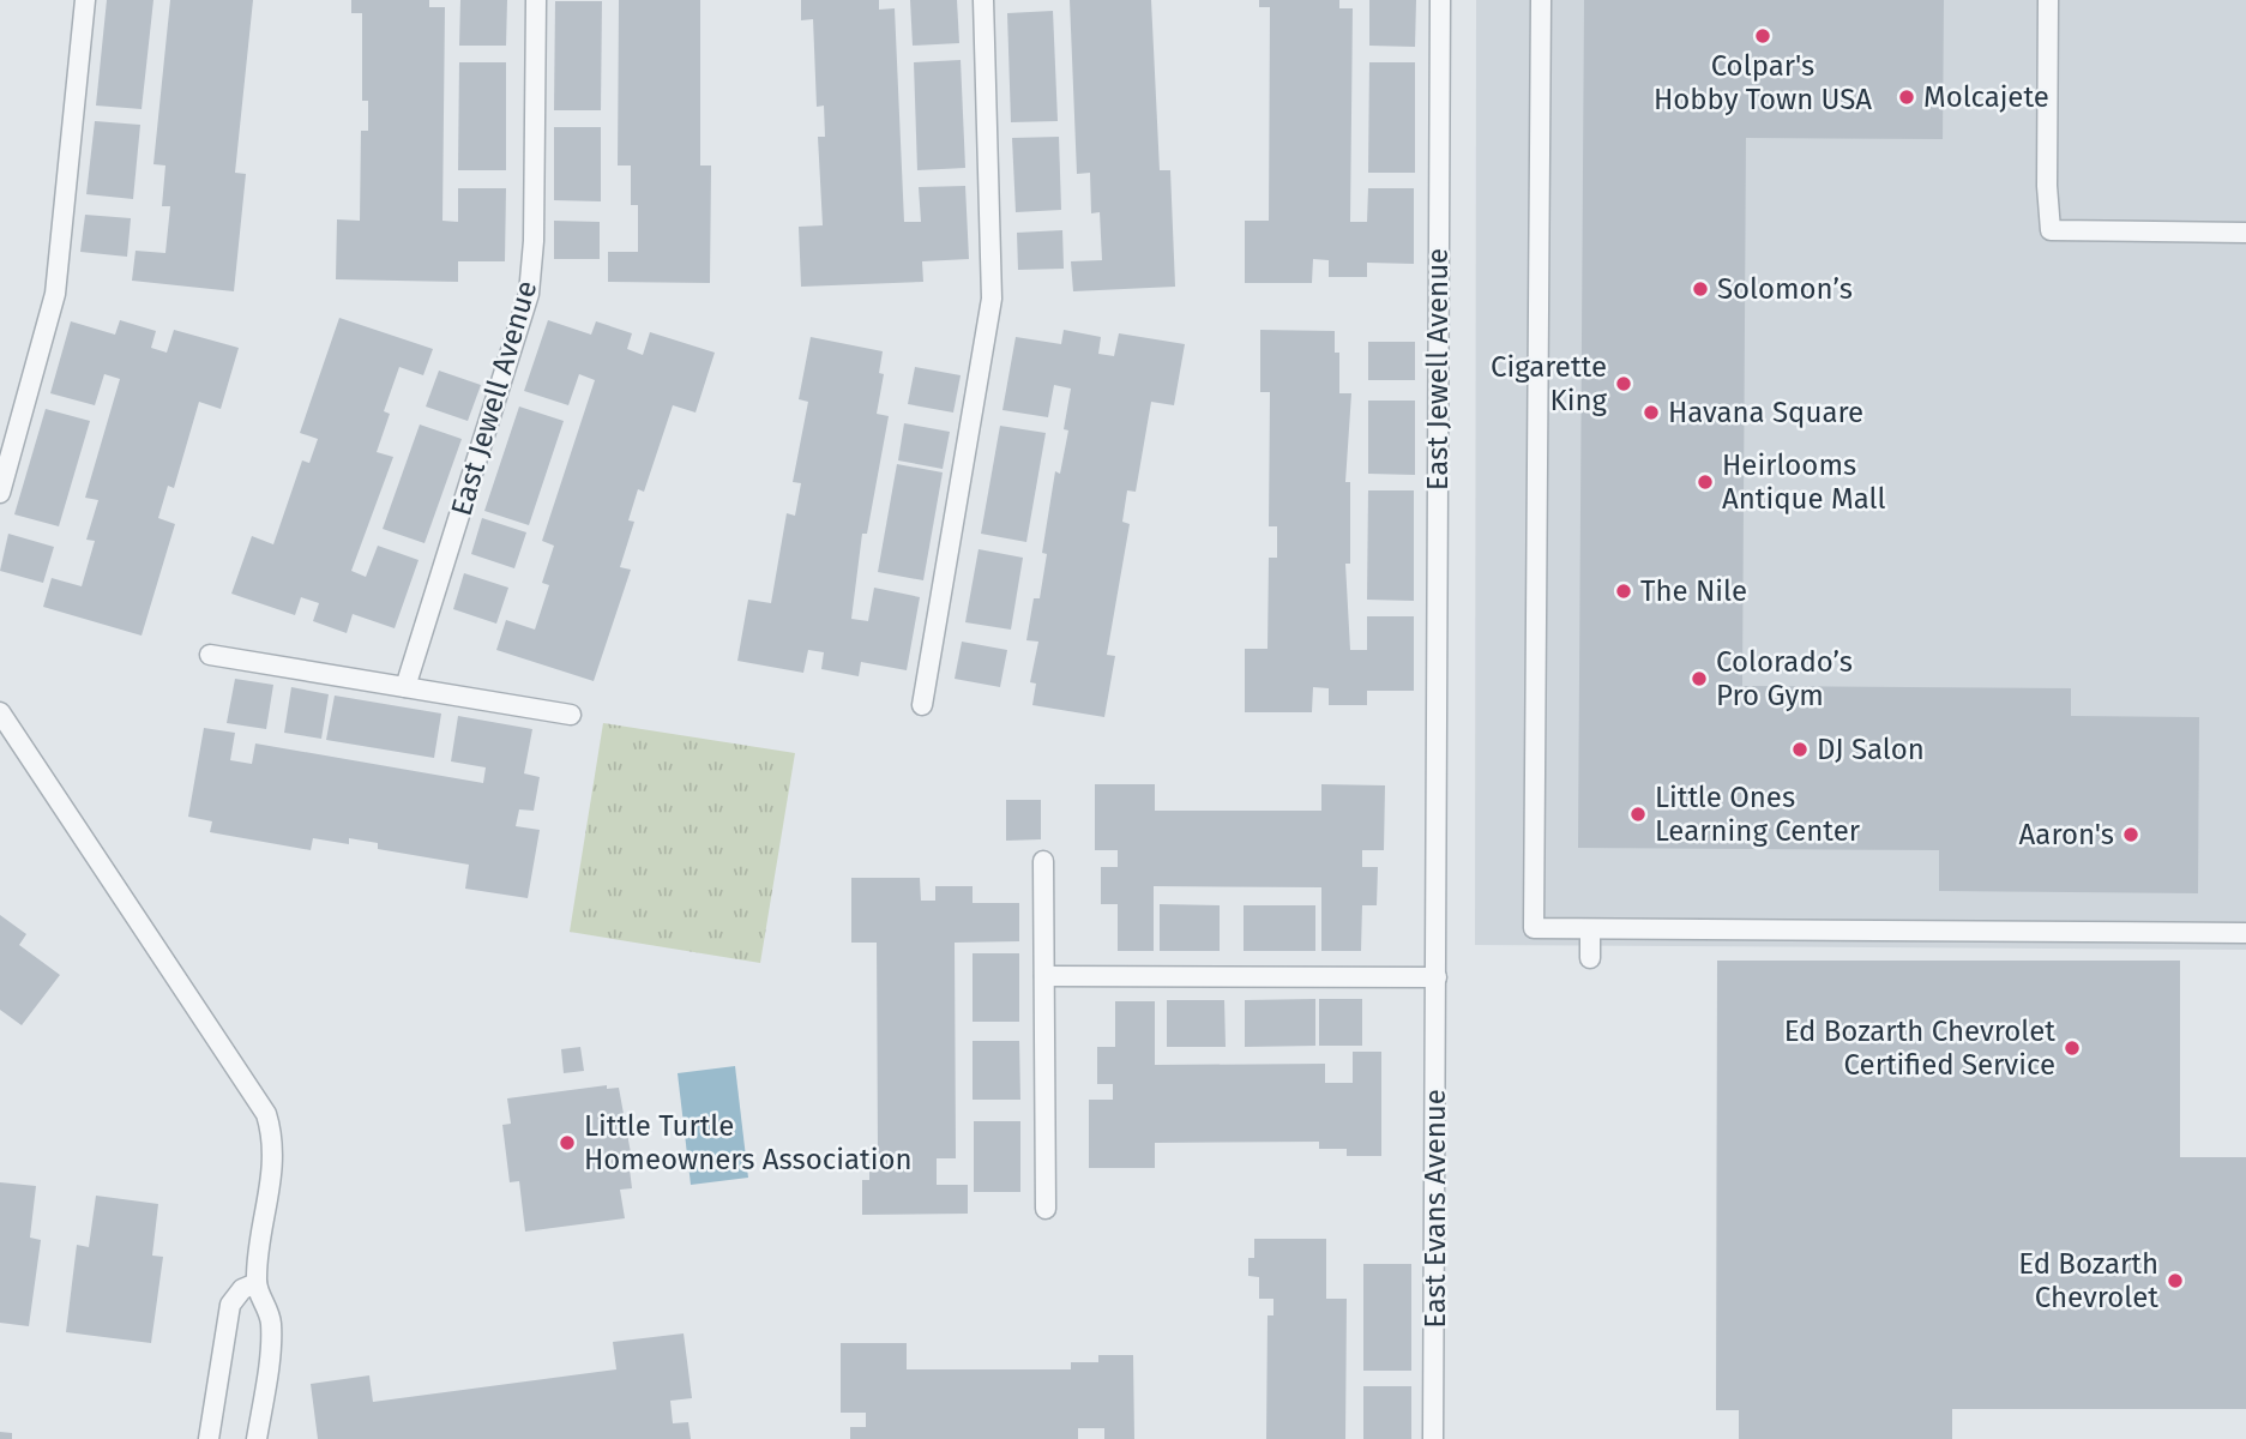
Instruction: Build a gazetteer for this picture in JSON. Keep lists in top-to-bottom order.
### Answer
{
  "streets": {
    "lane": ["East Jewell Avenue", "East Evans Avenue"]
  },
  "crossings": [
    ["East Jewell Avenue", "East Evans Avenue"]
  ],
  "places": [
    "Colpar's Hobby Town USA",
    "Molcajete",
    "Solomon’s",
    "Cigarette King",
    "Havana Square",
    "Heirlooms Antique Mall",
    "The Nile",
    "Colorado’s Pro Gym",
    "DJ Salon",
    "Little Ones Learning Center",
    "Aaron's",
    "Ed Bozarth Chevrolet Certified Service",
    "Little Turtle Homeowners Association",
    "Ed Bozarth Chevrolet"
  ]
}
